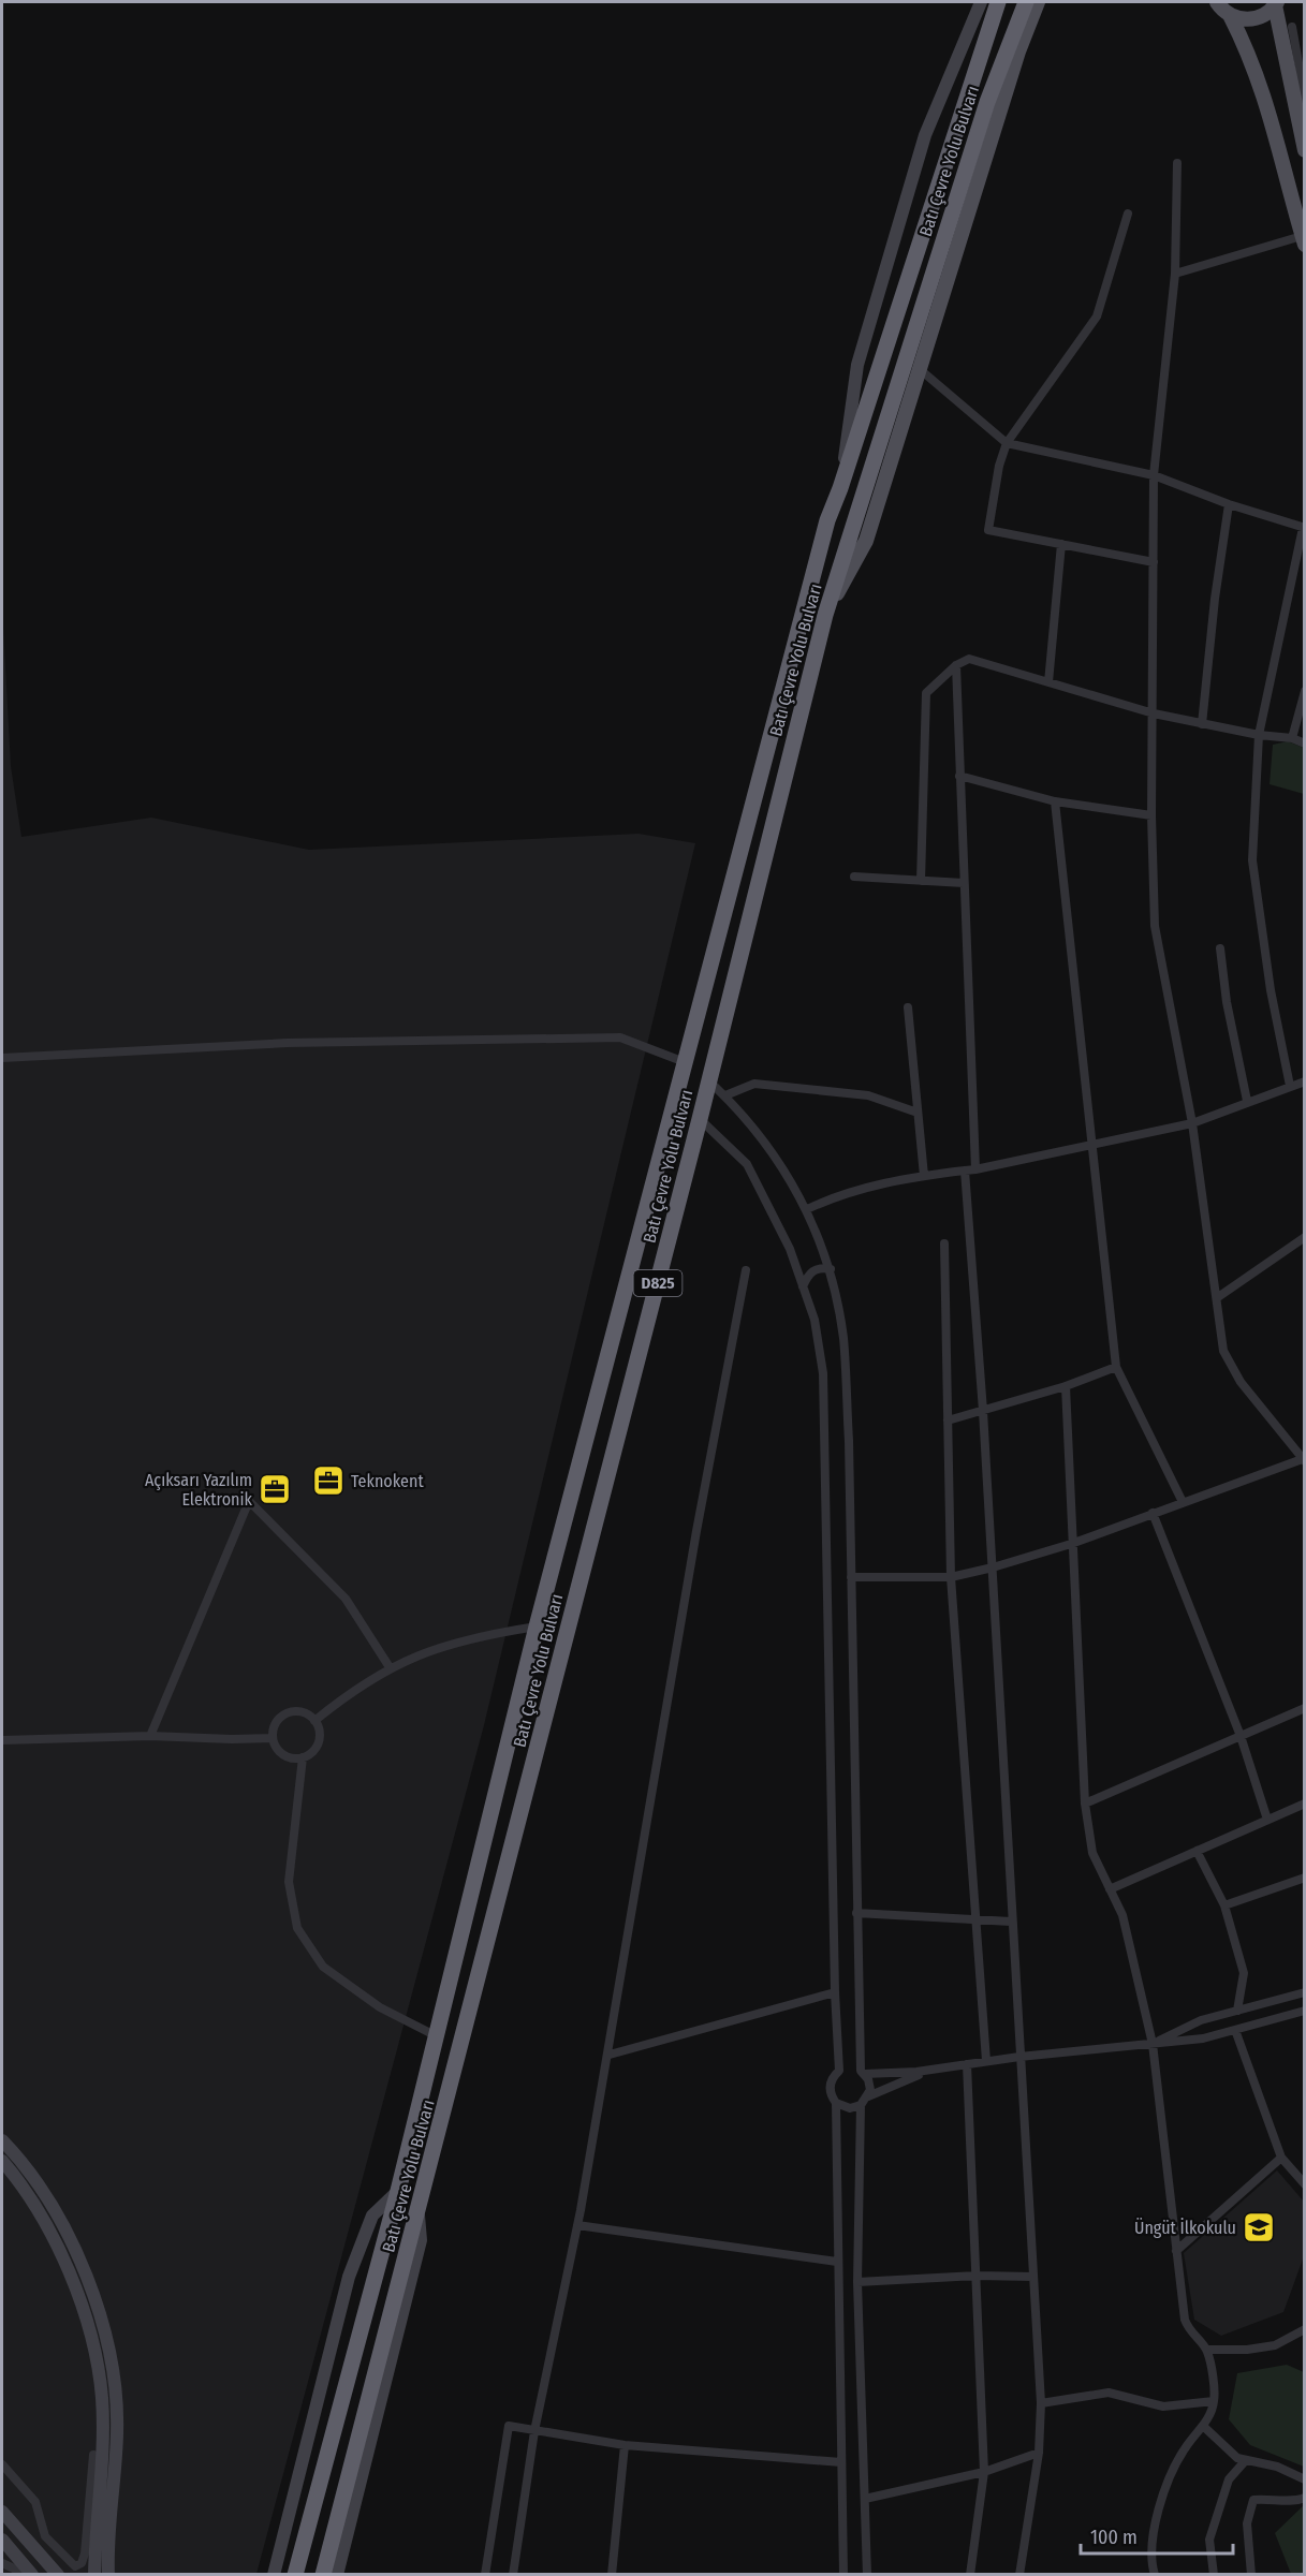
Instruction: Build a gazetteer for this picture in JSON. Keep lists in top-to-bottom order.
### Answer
{
  "streets": {
    "highway": ["Batı Çevre Yolu Bulvarı", "D825"]
  },
  "places": {
    "office": ["Teknokent", "Açıksarı Yazılım Elektronik"],
    "school or university": ["Üngüt İlkokulu"]
  },
  "scale_bar": "100 m"
}
